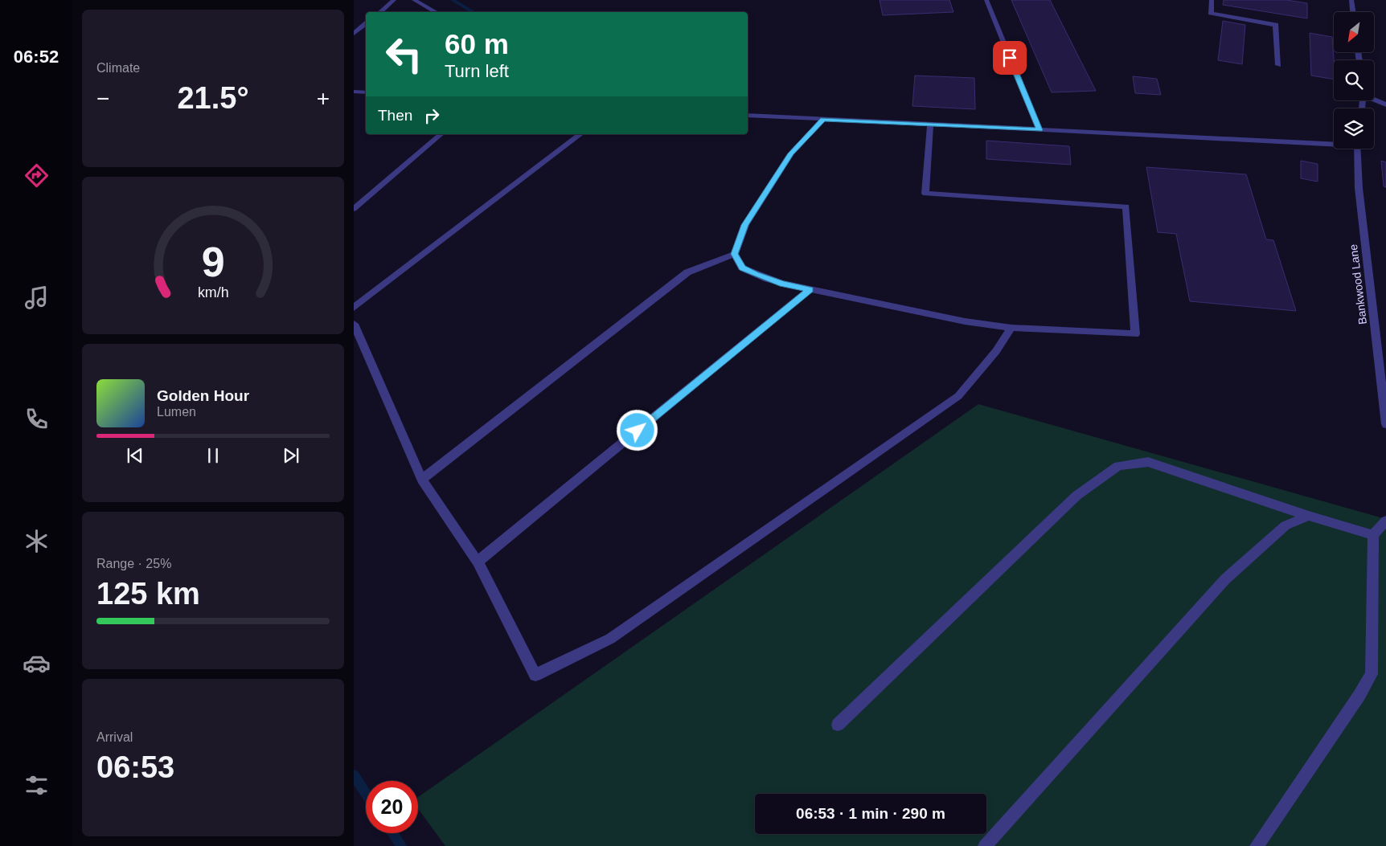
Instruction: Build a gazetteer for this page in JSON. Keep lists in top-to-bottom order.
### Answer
{
  "streets": {
    "street": ["Bankwood Lane"]
  },
  "north": "bottom left",
  "page": {
    "tabs": "06:52",
    "tile": [
      "Climate",
      ["Range · 25%", "125 km"],
      ["Arrival", "06:53"]
    ],
    "turn": ["60 m", "Turn left"],
    "heat": ["−", "21.5°", "+"],
    "then": "Then",
    "song": ["Golden Hour", "Lumen"],
    "limit": "20",
    "trip": "06:53 · 1 min · 290 m",
    "gauge": ["9", "km/h"]
  }
}
